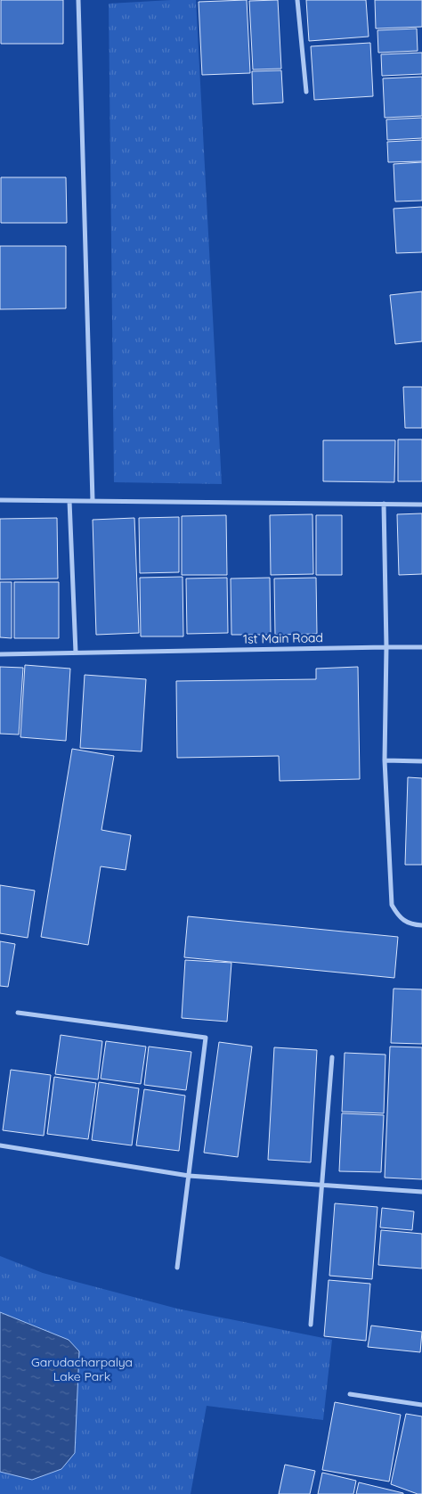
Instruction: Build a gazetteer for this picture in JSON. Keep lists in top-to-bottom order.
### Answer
{
  "streets": {
    "street": ["1st Main Road"]
  },
  "parks": ["Garudacharpalya Lake Park"]
}
